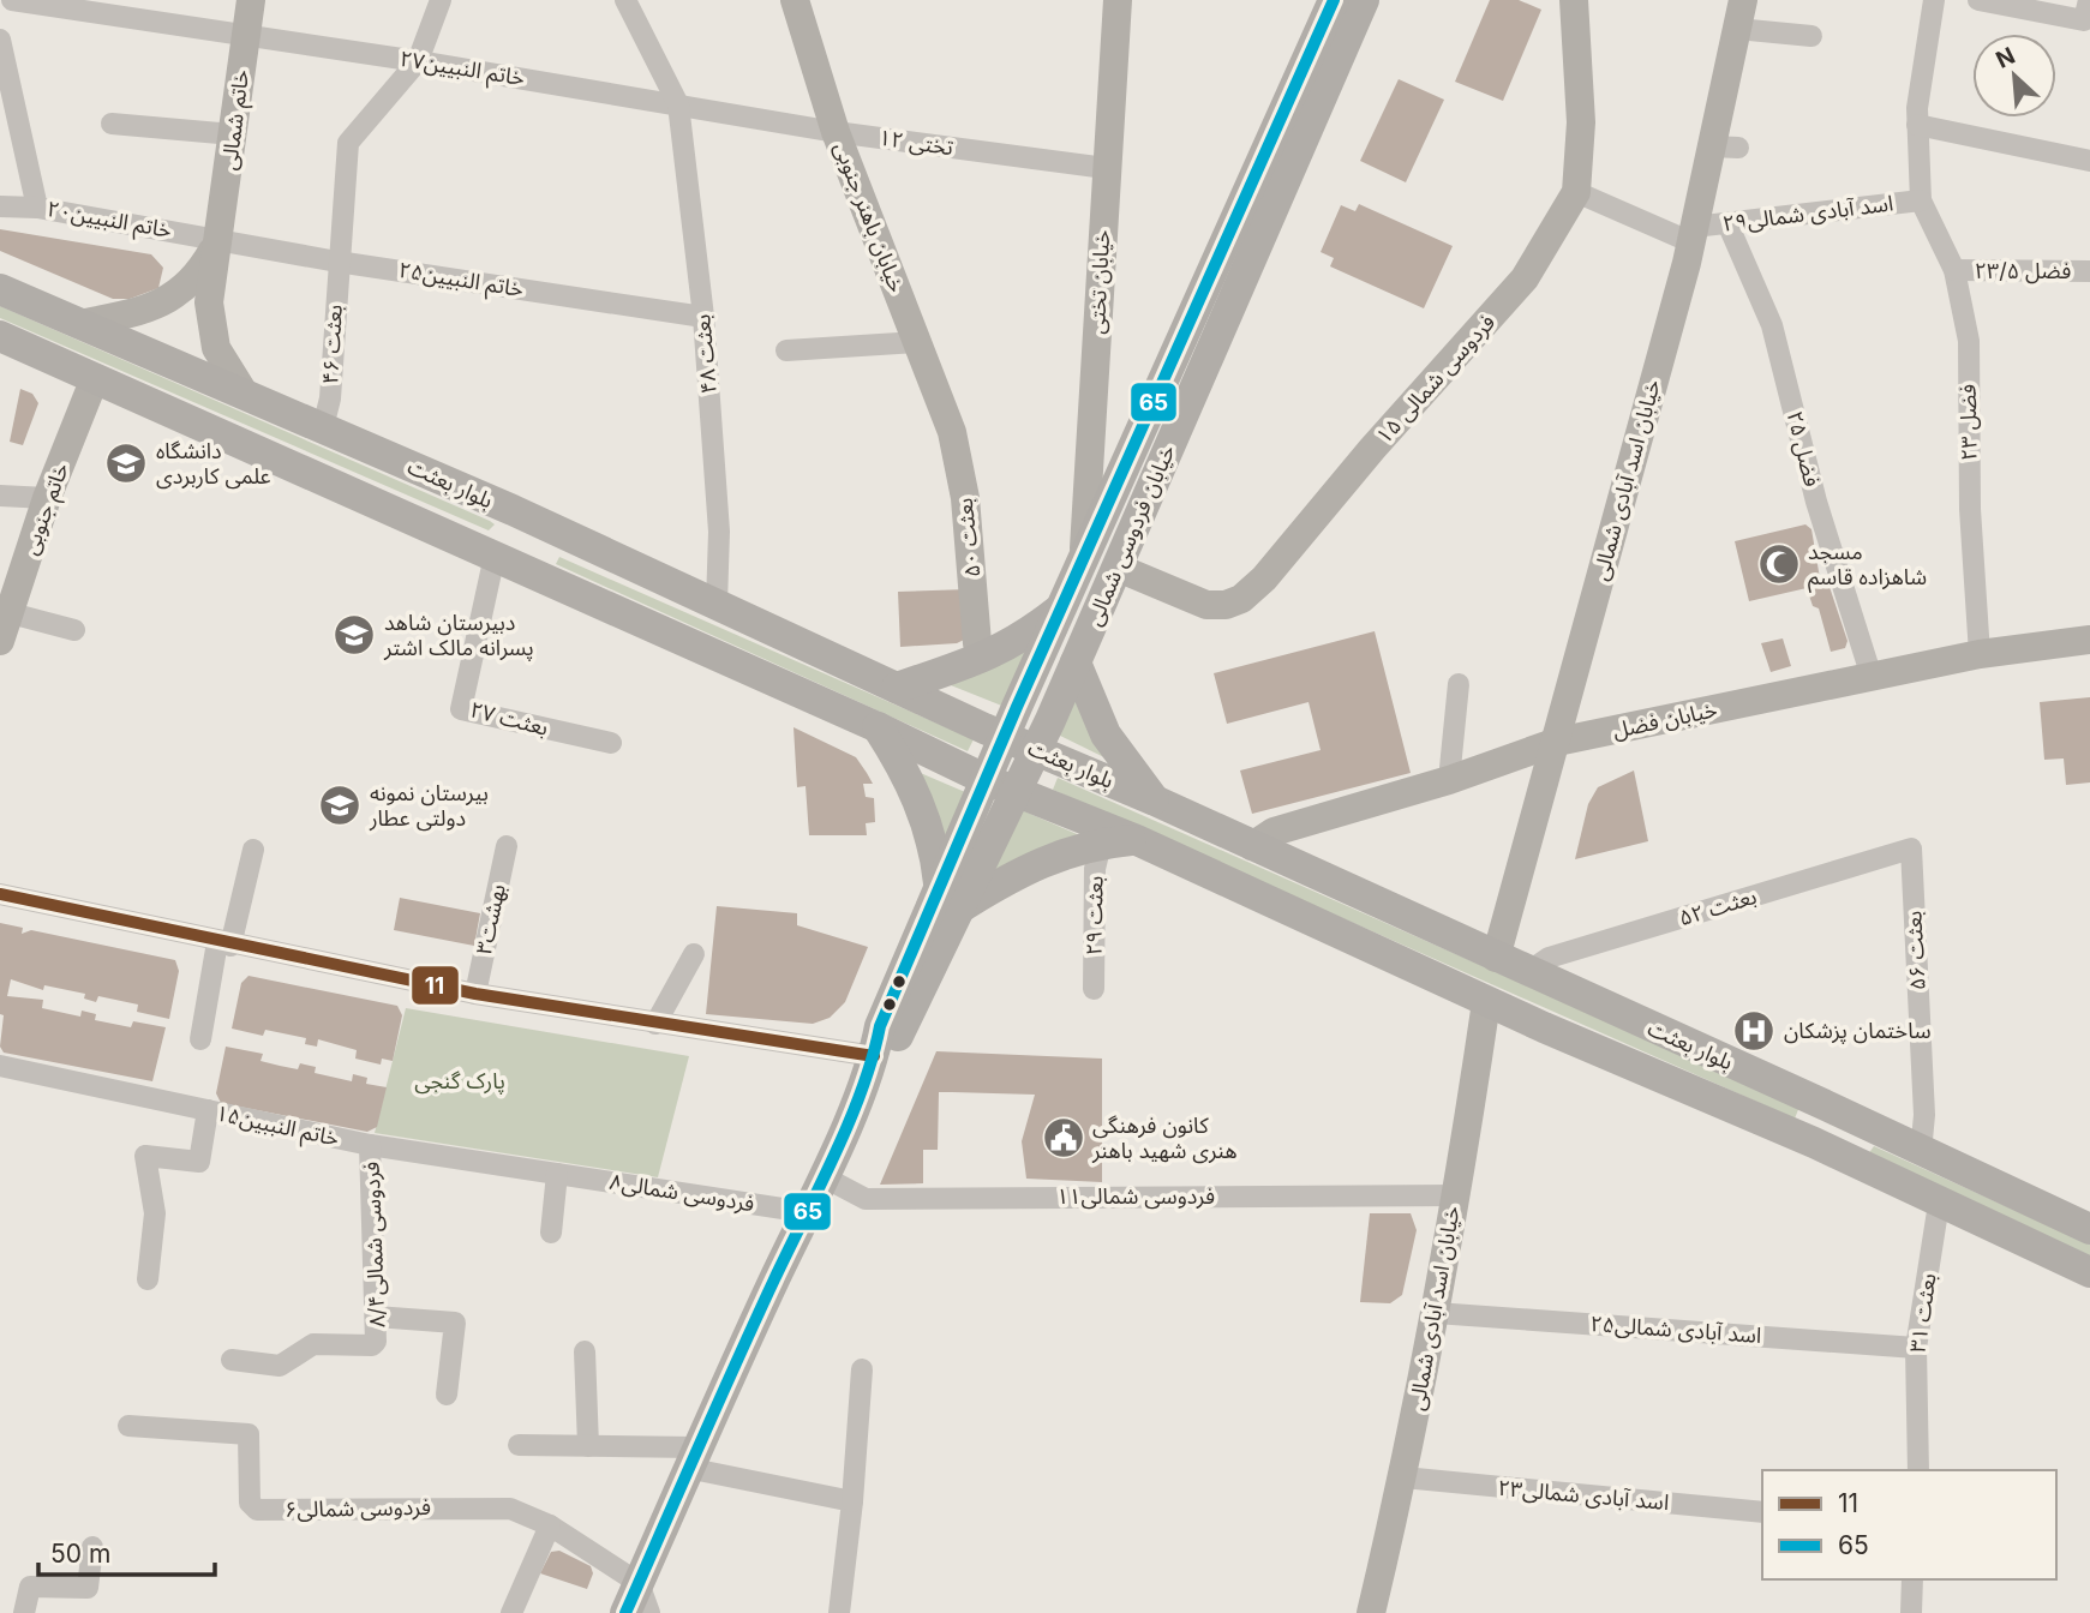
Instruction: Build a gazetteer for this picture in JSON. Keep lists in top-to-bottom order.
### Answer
{
  "streets": {
    "main road": ["بلوار بعثت", "خیابان فردوسی شمالی"],
    "street": [
      "خاتم النبیین۲۷",
      "خاتم شمالی",
      "تختی ۱۲",
      "اسد آبادی شمالی۲۹",
      "خیابان باهنر جنوبی",
      "خاتم النبیین۲۰",
      "فضل ۲۳/۵",
      "خاتم النبیین۲۵",
      "خیابان تختی",
      "بعثت ۴۶",
      "بعثت ۴۸",
      "فردوسی شمالی ۱۵",
      "فضل ۲۳",
      "فضل ۲۵",
      "خیابان اسد آبادی شمالی",
      "خاتم جنوبی",
      "بعثت ۵۰",
      "بعثت ۲۷",
      "خیابان فضل",
      "بعثت ۵۲",
      "بعثت ۲۹",
      "بهشت۳",
      "بعثت ۵۶",
      "خاتم النببین۱۵",
      "فردوسی شمالی۸",
      "فردوسی شمالی۱۱",
      "فردوسی شمالی۸/۴",
      "بعثت ۳۱",
      "اسد آبادی شمالی۲۵",
      "اسد آبادی شمالی۲۳",
      "فردوسی شمالی۶"
    ]
  },
  "crossings": [
    ["خاتم النبیین۲۷", "خاتم شمالی"],
    ["خاتم النبیین۲۷", "تختی ۱۲"],
    ["خاتم النبیین۲۷", "بعثت ۴۶"],
    ["خاتم النبیین۲۷", "بعثت ۴۸"],
    ["خاتم شمالی", "خاتم النبیین۲۰"],
    ["خاتم شمالی", "خاتم النبیین۲۵"],
    ["خاتم شمالی", "بلوار بعثت"],
    ["تختی ۱۲", "خیابان باهنر جنوبی"],
    ["تختی ۱۲", "خیابان تختی"],
    ["تختی ۱۲", "بعثت ۴۸"],
    ["اسد آبادی شمالی۲۹", "فضل ۲۳"],
    ["اسد آبادی شمالی۲۹", "فضل ۲۵"],
    ["اسد آبادی شمالی۲۹", "خیابان اسد آبادی شمالی"],
    ["خیابان باهنر جنوبی", "بعثت ۵۰"],
    ["خاتم النبیین۲۰", "خاتم النبیین۲۵"],
    ["فضل ۲۳/۵", "فضل ۲۳"],
    ["خاتم النبیین۲۵", "بعثت ۴۶"],
    ["خاتم النبیین۲۵", "بعثت ۴۸"],
    ["خیابان تختی", "خیابان فردوسی شمالی"],
    ["بعثت ۴۶", "بلوار بعثت"],
    ["بعثت ۴۸", "بلوار بعثت"],
    ["فردوسی شمالی ۱۵", "خیابان فردوسی شمالی"],
    ["فضل ۲۳", "خیابان فضل"],
    ["فضل ۲۵", "خیابان فضل"],
    ["خیابان اسد آبادی شمالی", "بلوار بعثت"],
    ["خیابان اسد آبادی شمالی", "خیابان فضل"],
    ["خیابان اسد آبادی شمالی", "فردوسی شمالی۱۱"],
    ["خیابان اسد آبادی شمالی", "اسد آبادی شمالی۲۵"],
    ["خیابان اسد آبادی شمالی", "اسد آبادی شمالی۲۳"],
    ["بلوار بعثت", "خاتم جنوبی"],
    ["بلوار بعثت", "خیابان فردوسی شمالی"],
    ["بلوار بعثت", "بعثت ۲۷"],
    ["بلوار بعثت", "خیابان فضل"],
    ["بلوار بعثت", "بعثت ۵۲"],
    ["بلوار بعثت", "بعثت ۵۶"],
    ["بلوار بعثت", "بعثت ۳۱"],
    ["خیابان فردوسی شمالی", "فردوسی شمالی۸"],
    ["خیابان فردوسی شمالی", "فردوسی شمالی۱۱"],
    ["خیابان فردوسی شمالی", "فردوسی شمالی۶"],
    ["بعثت ۵۲", "بعثت ۵۶"],
    ["خاتم النببین۱۵", "فردوسی شمالی۸"],
    ["خاتم النببین۱۵", "فردوسی شمالی۸/۴"],
    ["بعثت ۳۱", "اسد آبادی شمالی۲۵"]
  ],
  "parks": ["پارک گنجی"],
  "places": {
    "school or university": ["دانشگاه علمی کاربردی", "دبیرستان شاهد پسرانه مالک اشتر", "بیرستان نمونه دولتی عطار"],
    "mosque": ["مسجد شاهزاده قاسم"],
    "hospital": ["ساختمان پزشکان"],
    "public building": ["کانون فرهنگی هنری شهید باهنر"]
  },
  "lines": ["transit line 65", "transit line 11"],
  "legend": ["11", "65"],
  "scale_bar": "50 m",
  "north": "top left"
}
